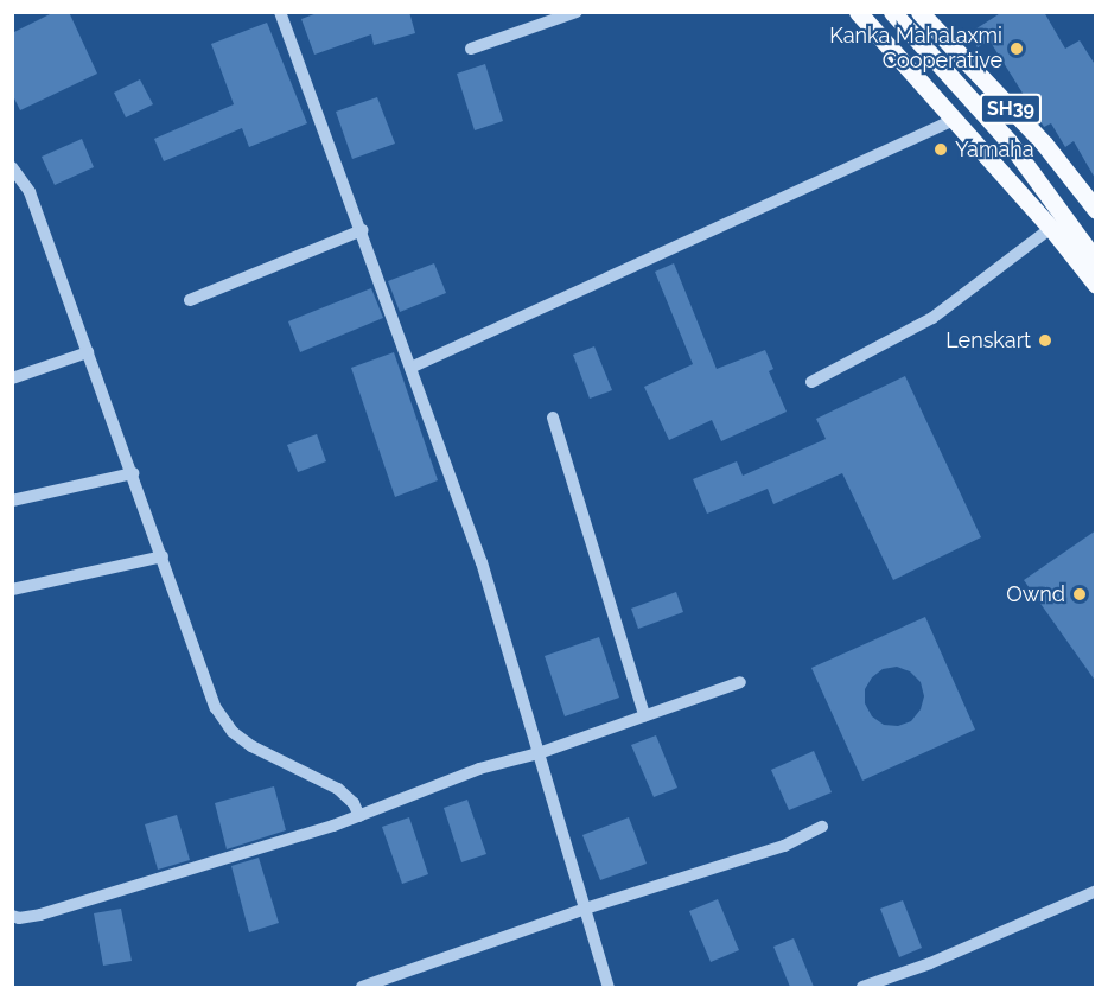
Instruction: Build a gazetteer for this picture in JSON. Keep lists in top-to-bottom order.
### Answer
{
  "streets": {
    "main road": ["SH39"]
  },
  "places": [
    "Kanka Mahalaxmi Cooperative",
    "Yamaha",
    "Lenskart",
    "Ownd"
  ]
}
